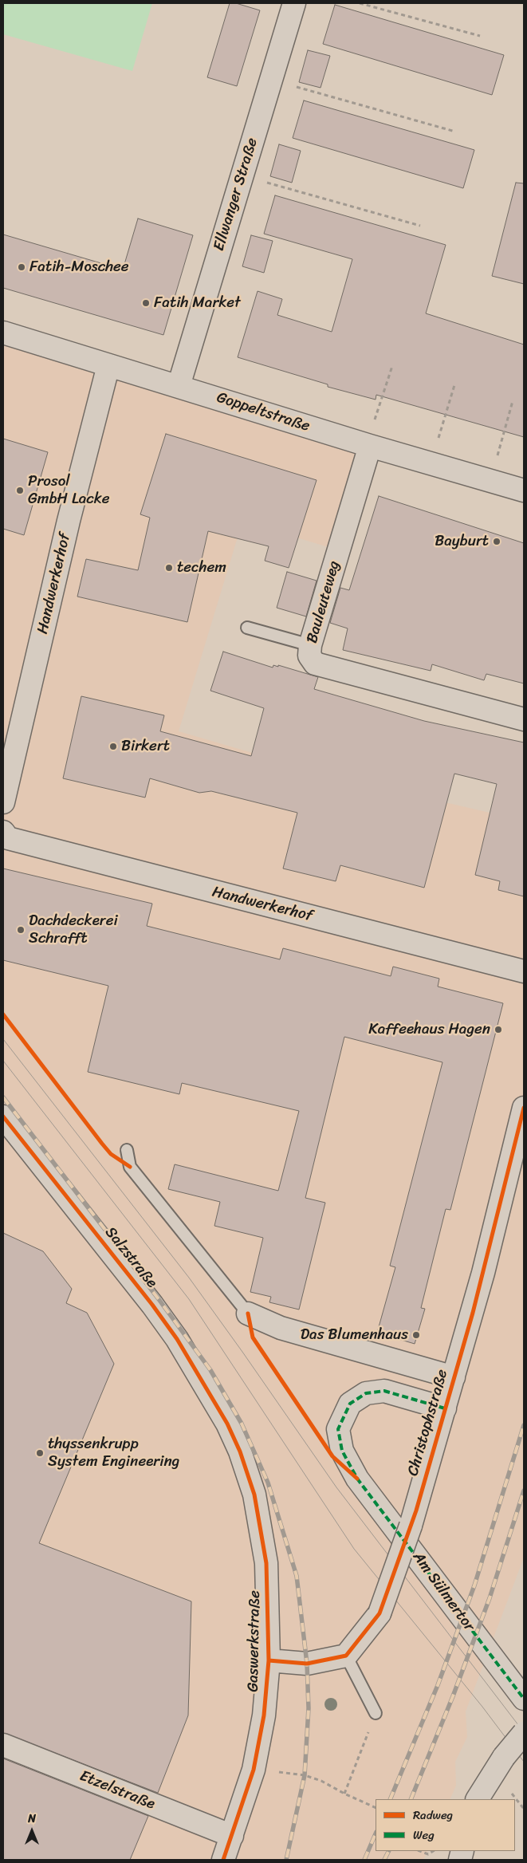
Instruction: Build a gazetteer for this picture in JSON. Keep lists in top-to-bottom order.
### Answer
{
  "streets": {
    "street": [
      "Ellwanger Straße",
      "Goppeltstraße",
      "Handwerkerhof",
      "Bauleuteweg",
      "Salzstraße",
      "Christophstraße",
      "Am Sülmertor",
      "Gaswerkstraße",
      "Etzelstraße"
    ]
  },
  "crossings": [
    ["Ellwanger Straße", "Goppeltstraße"],
    ["Goppeltstraße", "Handwerkerhof"],
    ["Goppeltstraße", "Bauleuteweg"],
    ["Salzstraße", "Gaswerkstraße"],
    ["Christophstraße", "Am Sülmertor"],
    ["Gaswerkstraße", "Etzelstraße"]
  ],
  "places": [
    "Fatih-Moschee",
    "Fatih Market",
    "Prosol GmbH Lacke",
    "Bayburt",
    "techem",
    "Birkert",
    "Dachdeckerei Schrafft",
    "Kaffeehaus Hagen",
    "Das Blumenhaus",
    "thyssenkrupp System Engineering"
  ],
  "legend": ["Radweg", "Weg"],
  "north": "top"
}
